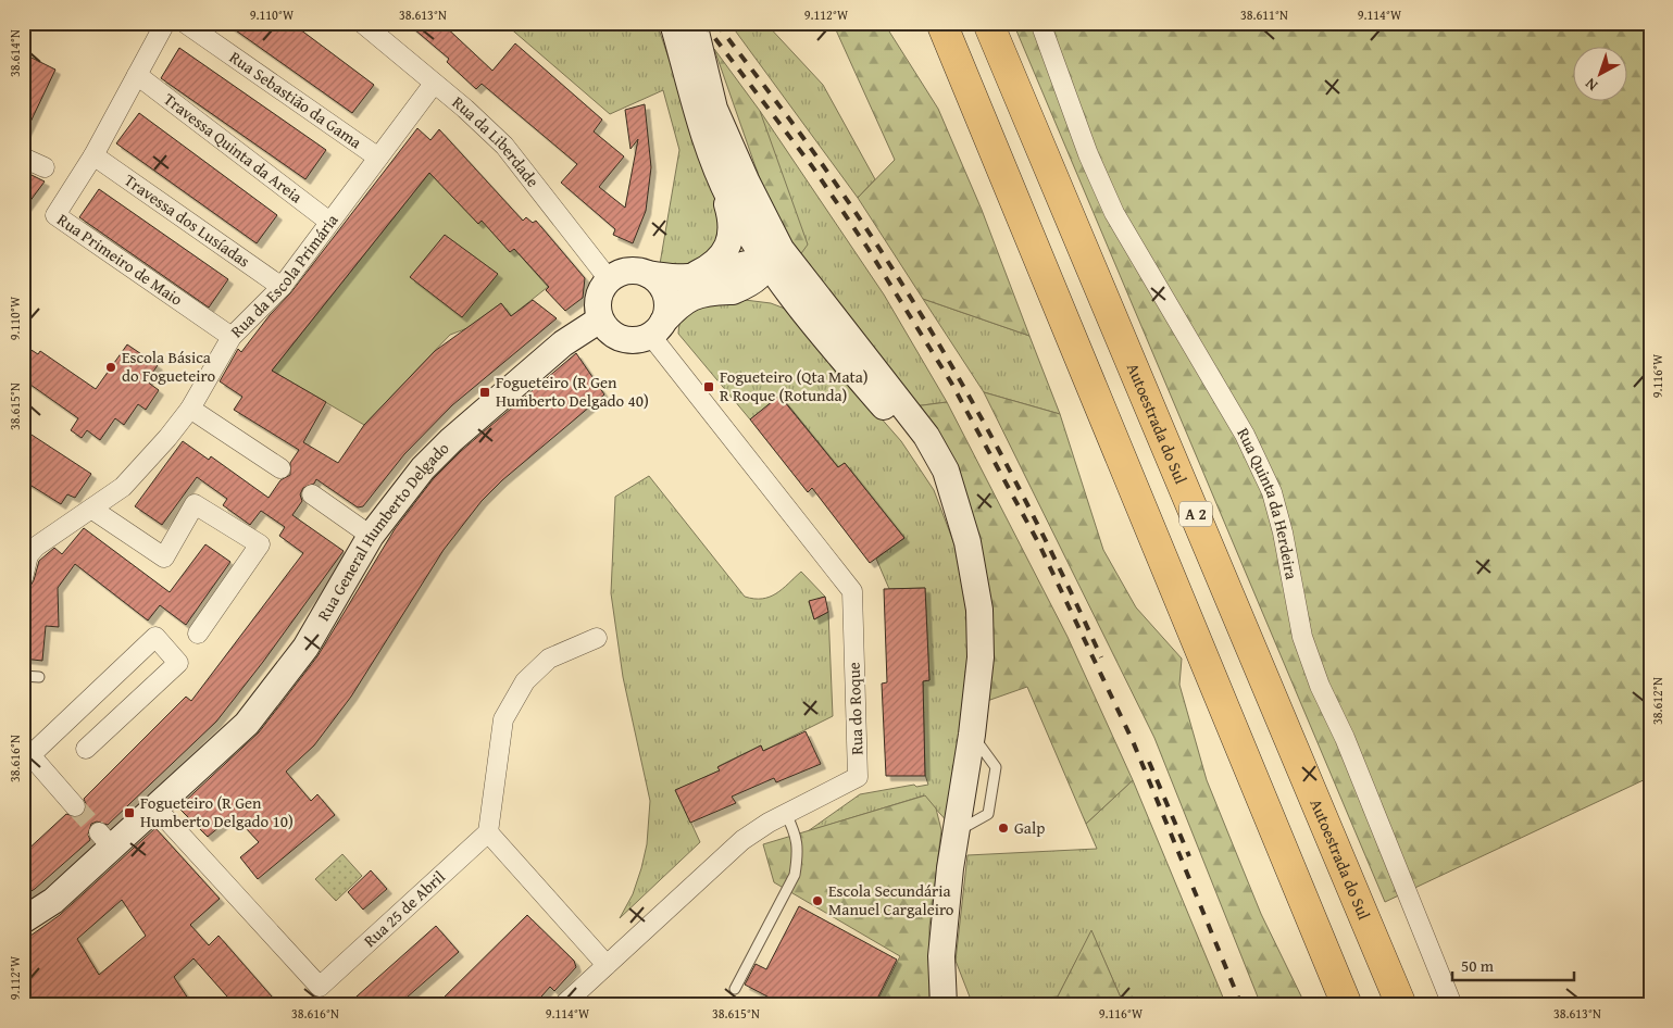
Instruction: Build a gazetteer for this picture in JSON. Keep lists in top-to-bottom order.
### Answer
{
  "streets": {
    "highway": ["Autoestrada do Sul", "A 2"],
    "street": [
      "Rua Sebastião da Gama",
      "Rua da Liberdade",
      "Travessa Quinta da Areia",
      "Travessa dos Lusíadas",
      "Rua Primeiro de Maio",
      "Rua da Escola Primária",
      "Rua Quinta da Herdeira",
      "Rua General Humberto Delgado",
      "Rua do Roque",
      "Rua 25 de Abril"
    ]
  },
  "crossings": [
    ["Rua Sebastião da Gama", "Rua da Escola Primária"],
    ["Rua da Liberdade", "Rua da Escola Primária"],
    ["Rua da Liberdade", "Rua General Humberto Delgado"],
    ["Rua da Liberdade", "Rua do Roque"],
    ["Travessa Quinta da Areia", "Rua Primeiro de Maio"],
    ["Travessa Quinta da Areia", "Rua da Escola Primária"],
    ["Travessa dos Lusíadas", "Rua Primeiro de Maio"],
    ["Travessa dos Lusíadas", "Rua da Escola Primária"],
    ["Rua Primeiro de Maio", "Rua da Escola Primária"],
    ["Rua General Humberto Delgado", "Rua do Roque"],
    ["Rua General Humberto Delgado", "Rua 25 de Abril"]
  ],
  "places": {
    "other": ["Escola Básica do Fogueteiro", "Galp", "Escola Secundária Manuel Cargaleiro"],
    "transit": ["Fogueteiro (Qta Mata) R Roque (Rotunda)", "Fogueteiro (R Gen Humberto Delgado 40)", "Fogueteiro (R Gen Humberto Delgado 10)"]
  },
  "scale_bar": "50 m",
  "north": "bottom left",
  "coordinates": [
    "9.110°W",
    "38.613°N",
    "9.112°W",
    "38.611°N",
    "9.114°W",
    "38.614°N",
    "9.116°W",
    "38.615°N",
    "38.612°N",
    "38.616°N"
  ]
}
